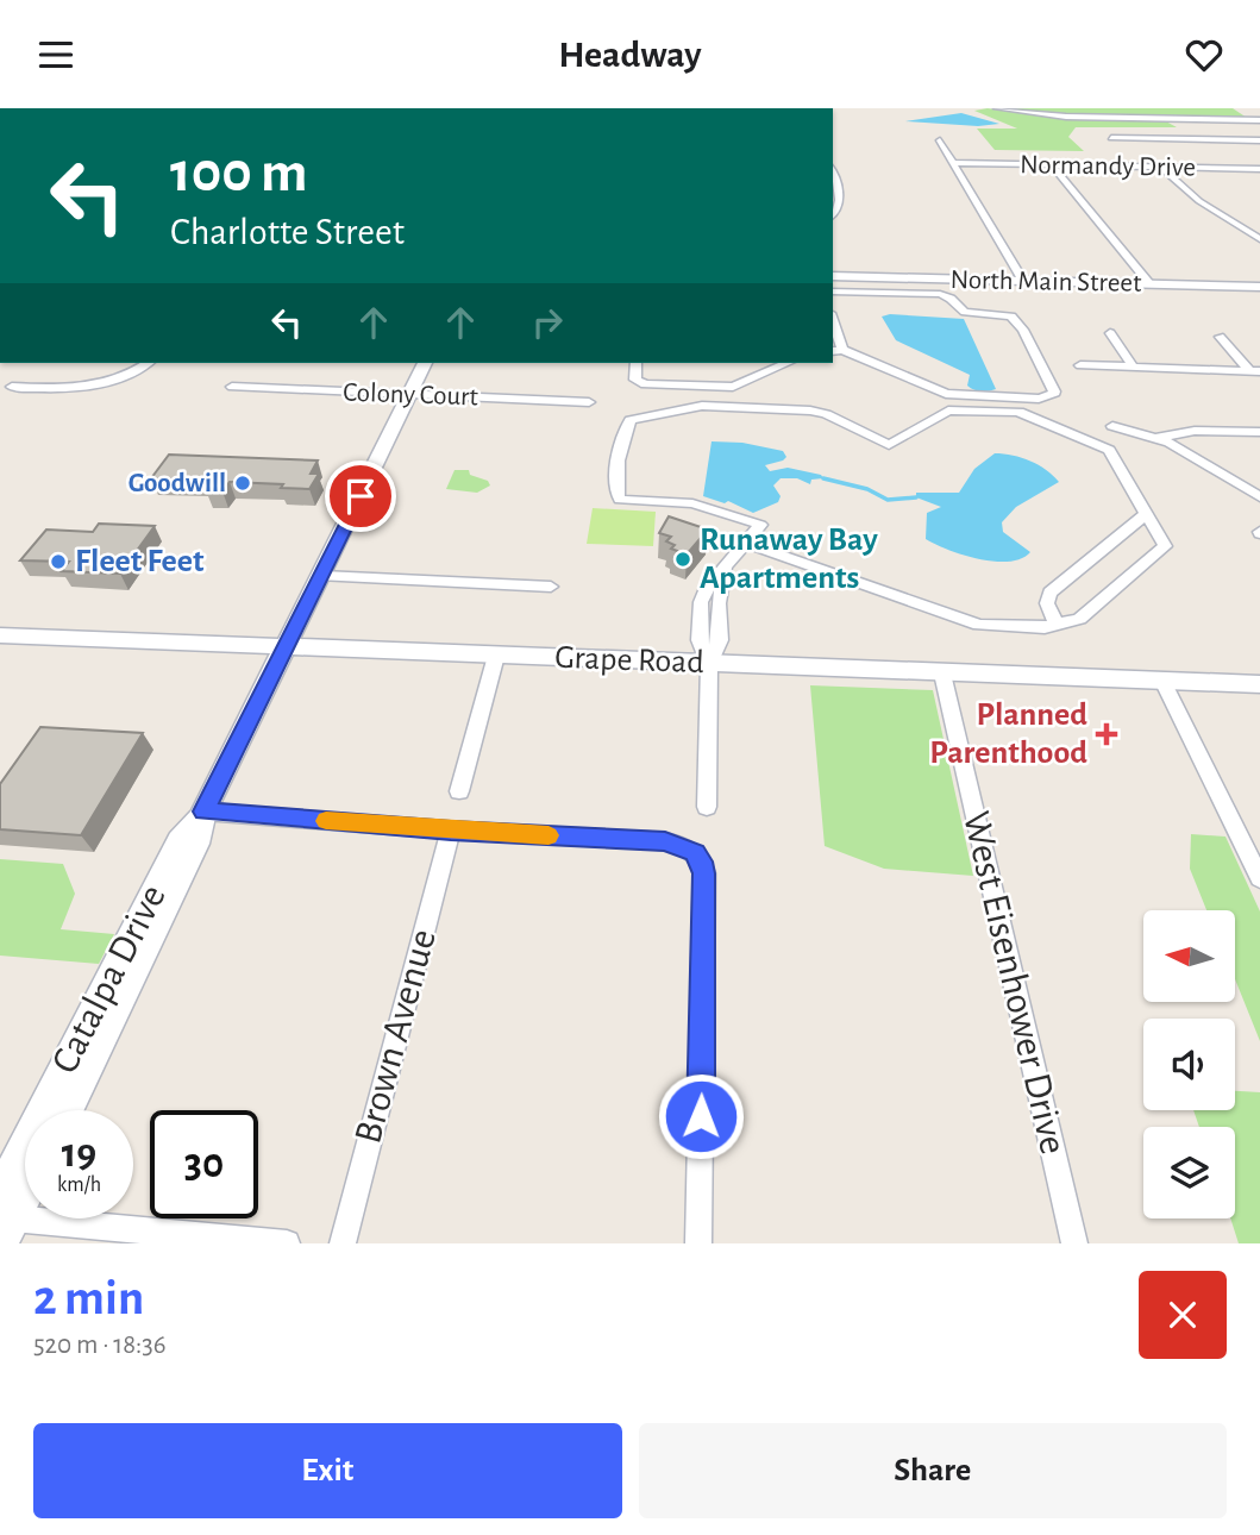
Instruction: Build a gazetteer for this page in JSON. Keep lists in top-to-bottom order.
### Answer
{
  "streets": {
    "main road": ["North Main Street", "Grape Road", "Catalpa Drive"],
    "street": [
      "Normandy Drive",
      "Colony Court",
      "West Eisenhower Drive",
      "Brown Avenue"
    ]
  },
  "crossings": [
    ["Colony Court", "Catalpa Drive"],
    ["Grape Road", "Catalpa Drive"],
    ["Grape Road", "West Eisenhower Drive"]
  ],
  "places": {
    "other": ["Goodwill", "Runaway Bay Apartments", "Fleet Feet"],
    "health": ["Planned Parenthood"]
  },
  "north": "left",
  "page": {
    "header": "Headway",
    "turn": ["100 m", "Charlotte Street"],
    "speed": "19 km/h",
    "limit": "30",
    "heading": ["2 min", "520 m · 18:36"],
    "buttons": ["Exit", "Share"]
  }
}
